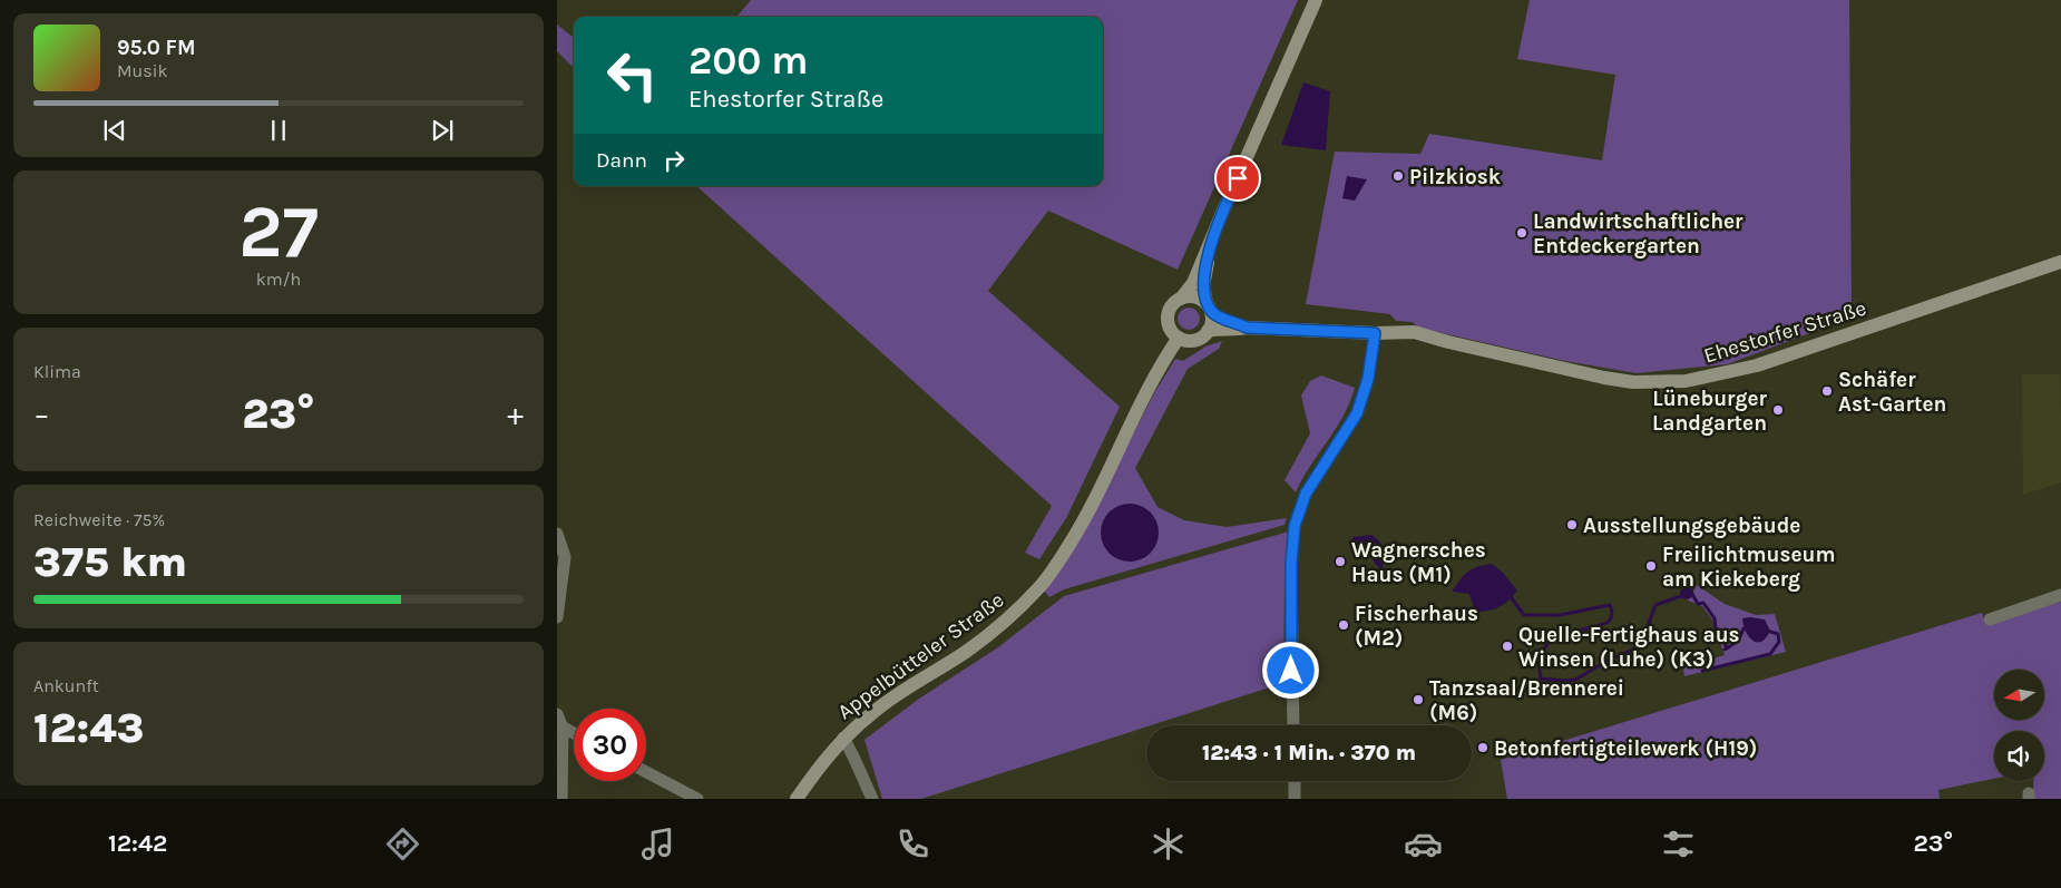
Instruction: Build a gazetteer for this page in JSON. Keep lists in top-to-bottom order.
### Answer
{
  "streets": {
    "main road": ["Ehestorfer Straße", "Appelbütteler Straße"]
  },
  "crossings": [
    ["Ehestorfer Straße", "Appelbütteler Straße"]
  ],
  "places": [
    "Pilzkiosk",
    "Landwirtschaftlicher Entdeckergarten",
    "Schäfer Ast-Garten",
    "Lüneburger Landgarten",
    "Ausstellungsgebäude",
    "Wagnersches Haus (M1)",
    "Freilichtmuseum am Kiekeberg",
    "Fischerhaus (M2)",
    "Quelle-Fertighaus aus Winsen (Luhe) (K3)",
    "Tanzsaal/Brennerei (M6)",
    "Betonfertigteilewerk (H19)"
  ],
  "north": "left",
  "page": {
    "turn": ["200 m", "Ehestorfer Straße"],
    "song": ["95.0 FM", "Musik"],
    "then": "Dann",
    "tile": [
      ["27", "km/h"],
      "Klima",
      ["Reichweite · 75%", "375 km"],
      ["Ankunft", "12:43"]
    ],
    "heat": ["−", "23°", "+"],
    "limit": "30",
    "trip": "12:43 · 1 Min. · 370 m",
    "tabs": ["12:42", "23°"]
  }
}
